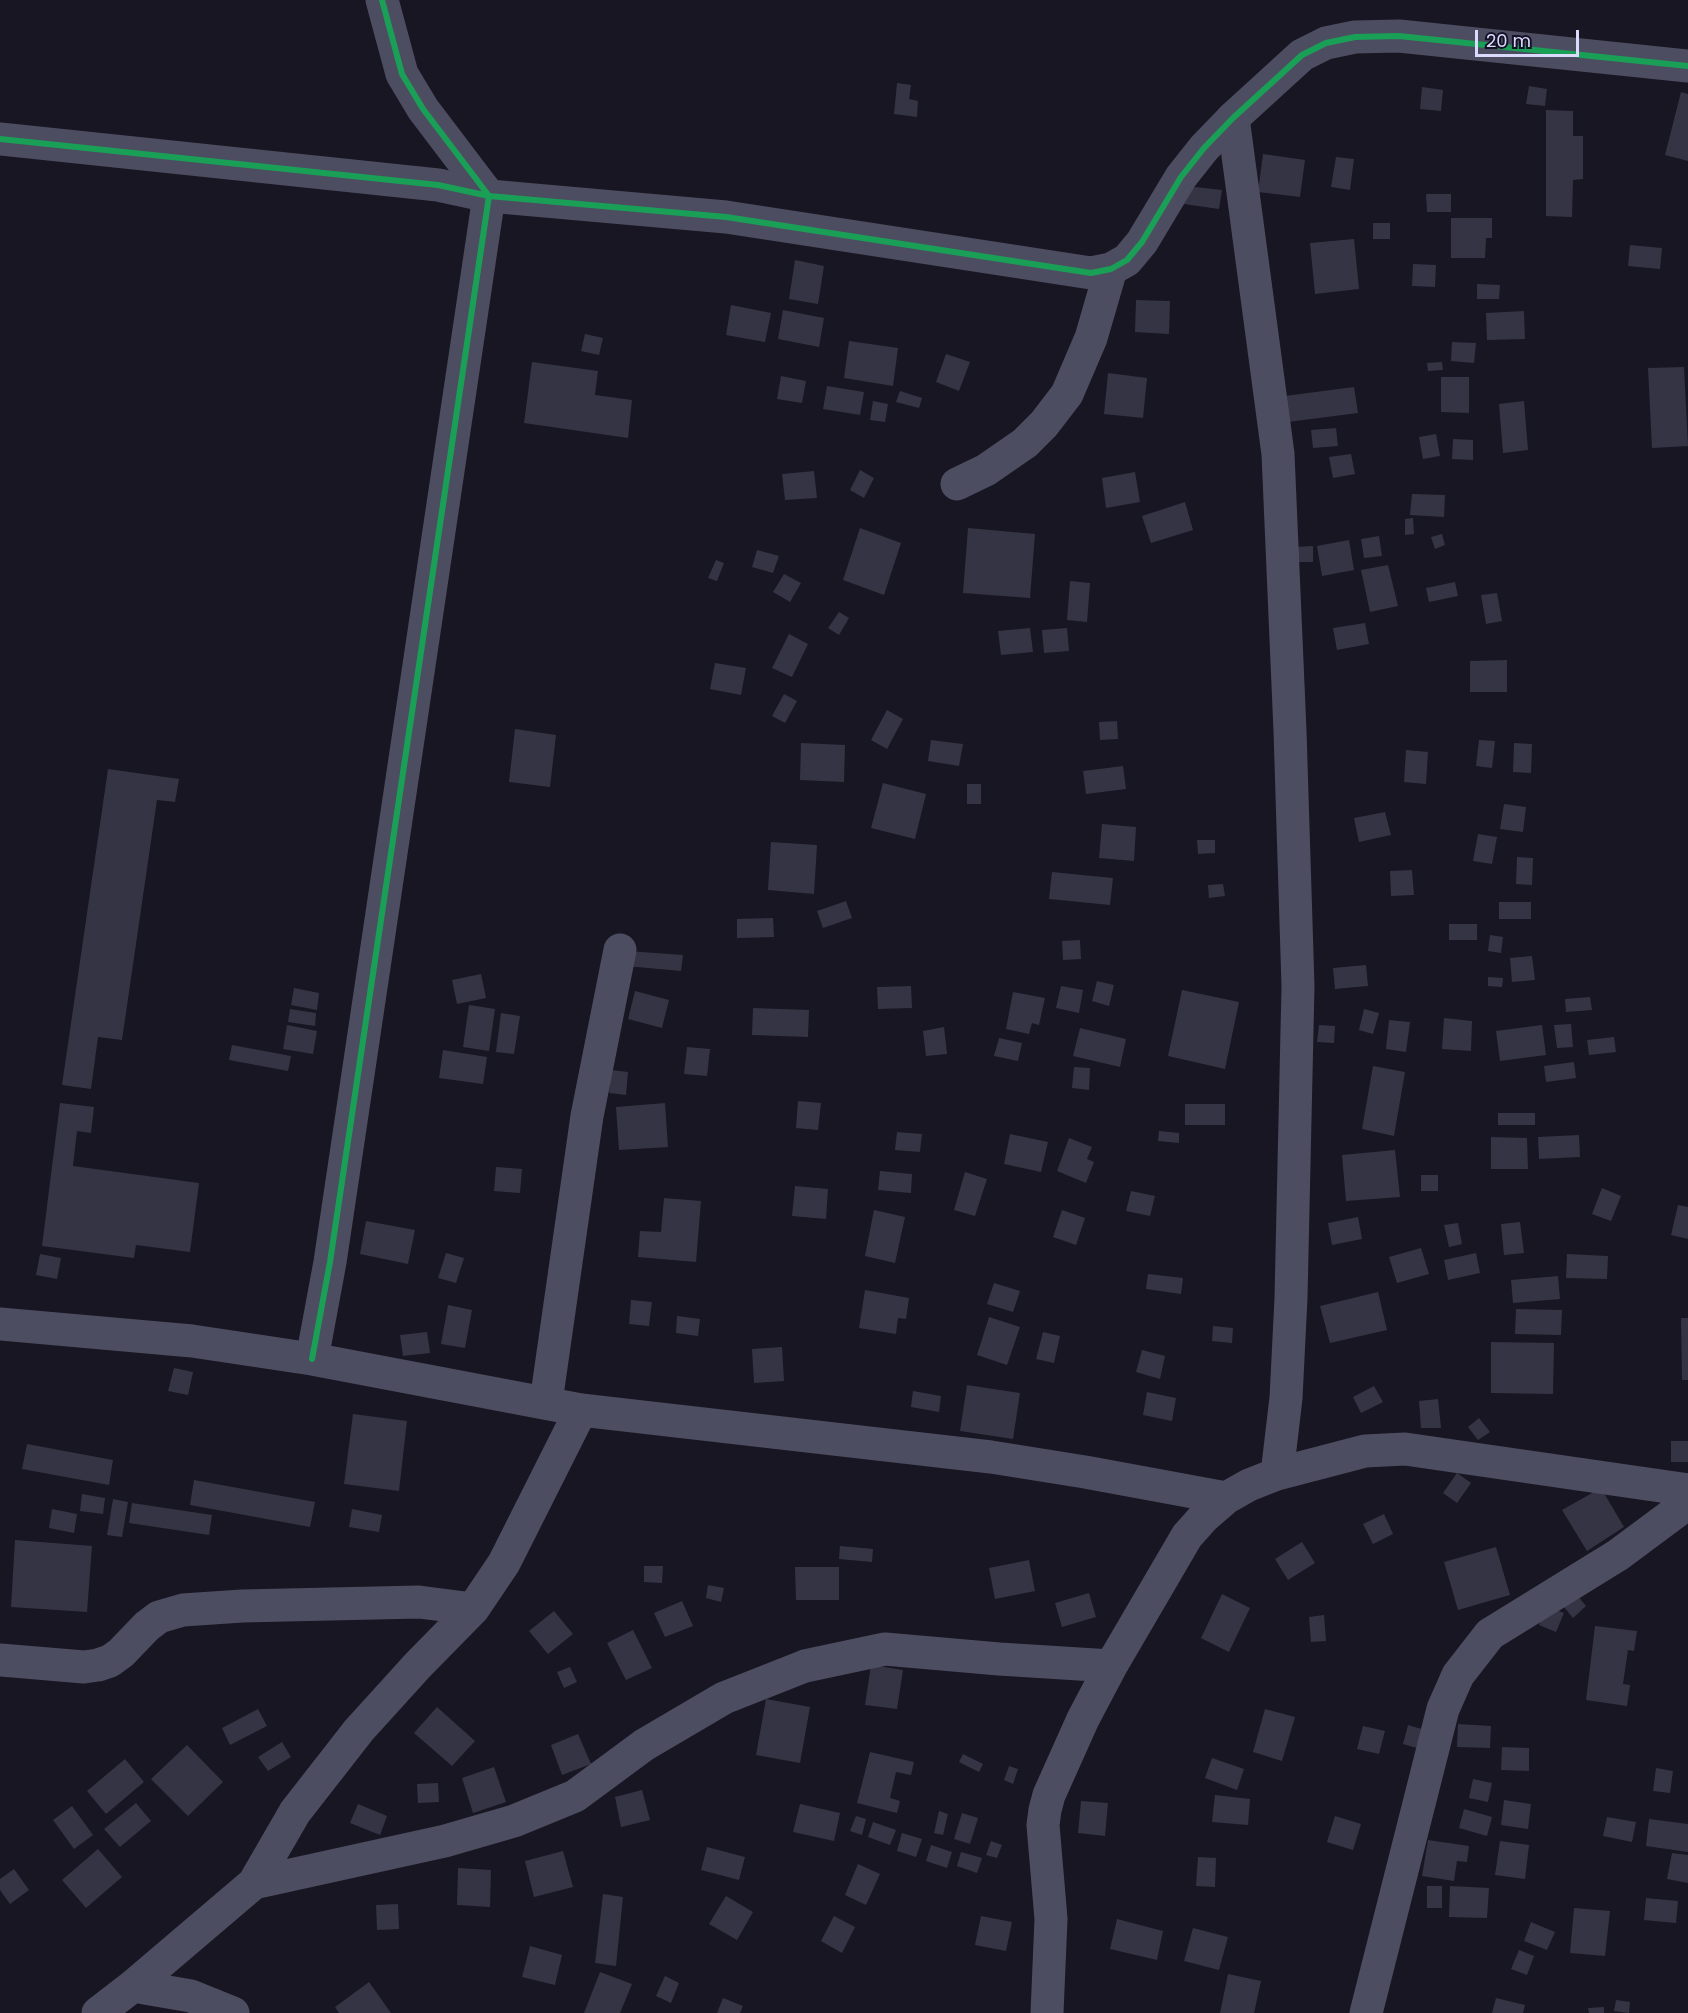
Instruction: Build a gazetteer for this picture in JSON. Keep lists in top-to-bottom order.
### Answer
{
  "scale_bar": "20 m"
}
